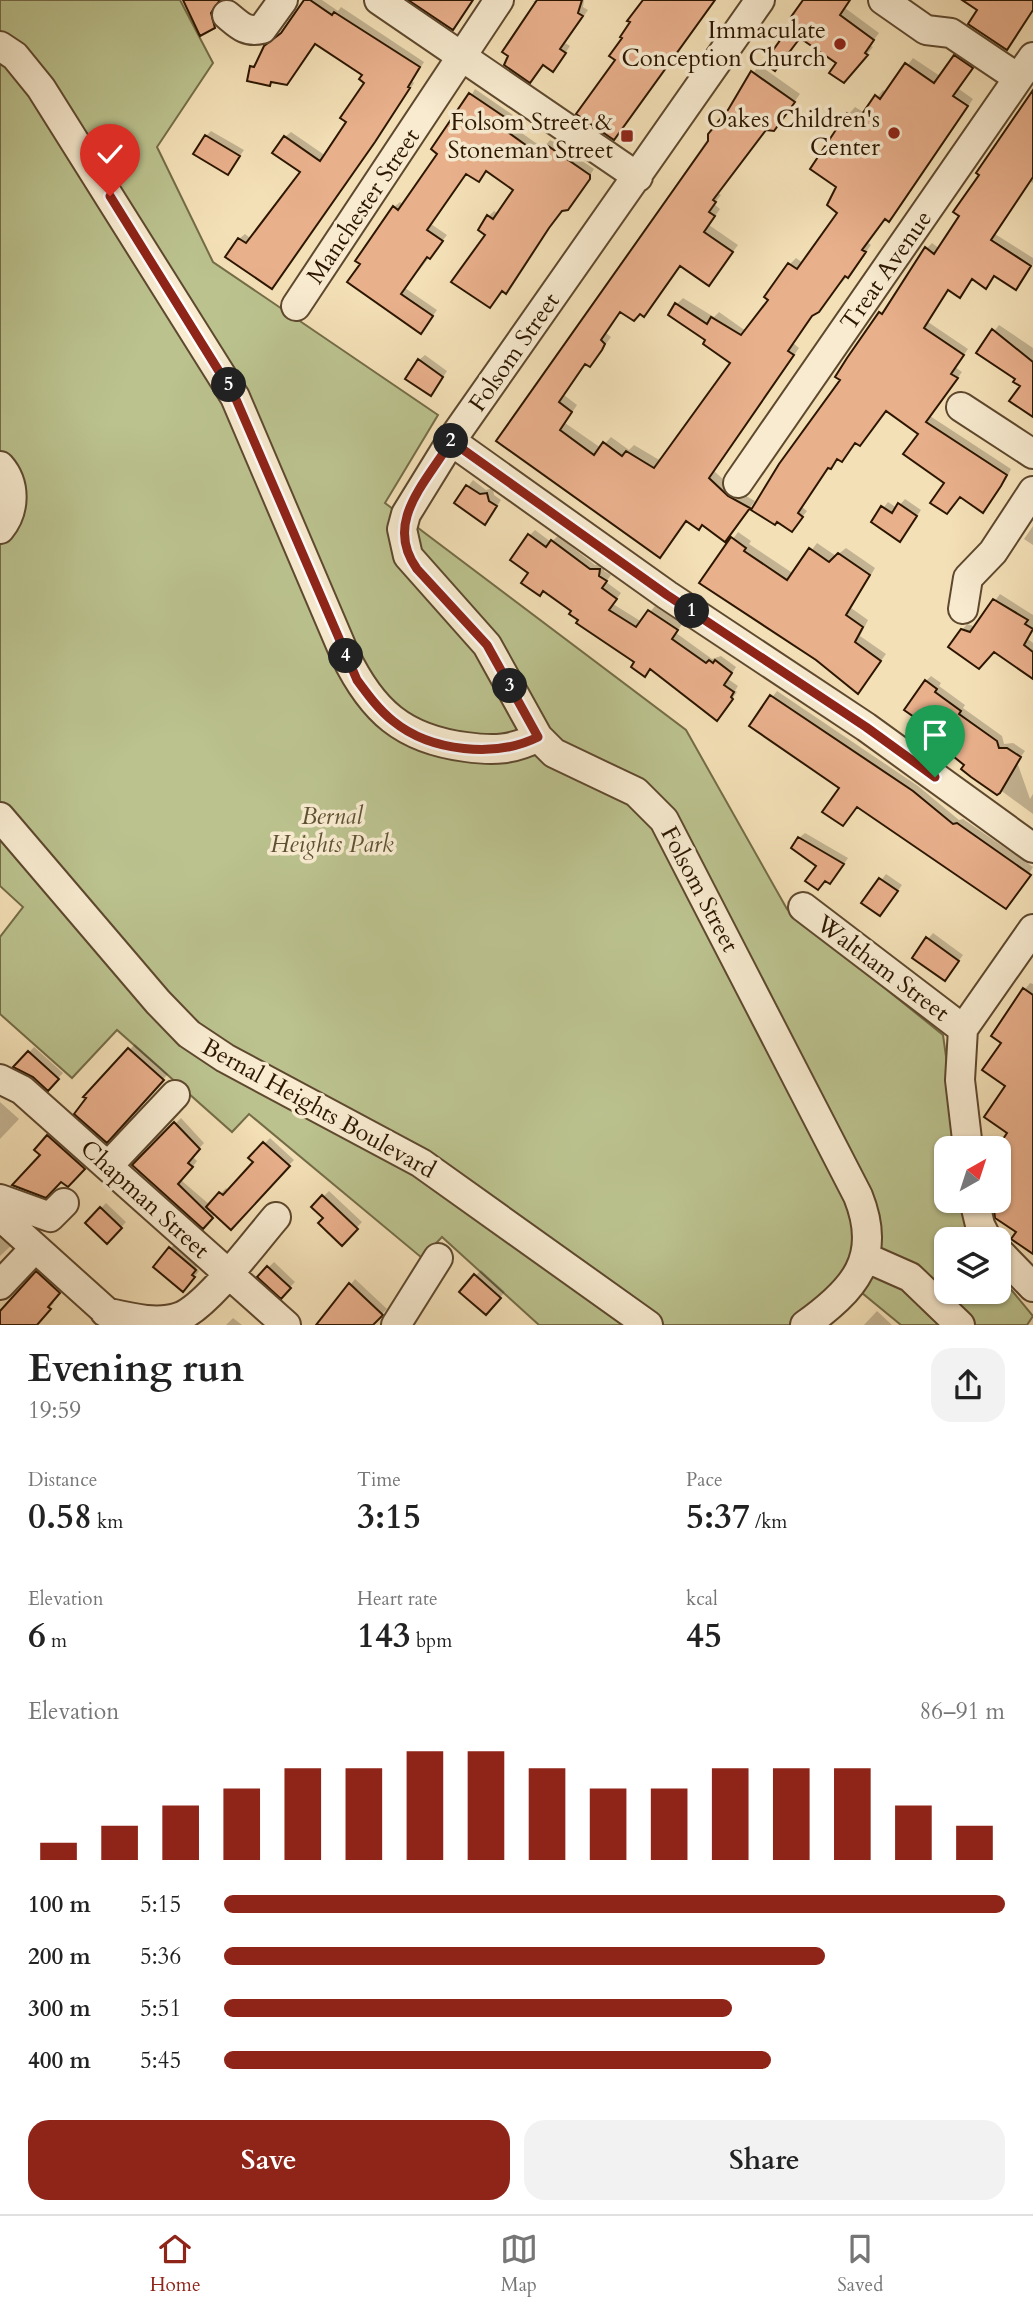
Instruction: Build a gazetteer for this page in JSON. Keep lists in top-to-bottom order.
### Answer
{
  "streets": {
    "street": [
      "Manchester Street",
      "Treat Avenue",
      "Folsom Street",
      "Waltham Street",
      "Bernal Heights Boulevard",
      "Chapman Street"
    ]
  },
  "parks": ["Bernal Heights Park"],
  "places": {
    "other": ["Immaculate Conception Church", "Oakes Children's Center"],
    "transit": ["Folsom Street & Stoneman Street"]
  },
  "north": "top right",
  "page": {
    "pins": [
      "5",
      "2",
      "1",
      "4",
      "3"
    ],
    "heading": ["Evening run", "19:59"],
    "stats": [
      ["Distance", "0.58 km"],
      ["Time", "3:15"],
      ["Pace", "5:37 /km"],
      ["Elevation", "6 m"],
      ["Heart rate", "143 bpm"],
      ["kcal", "45"]
    ],
    "chart": ["Elevation", "86–91 m"],
    "list": [
      {
        "name": "100 m",
        "note": "5:15"
      },
      {
        "name": "200 m",
        "note": "5:36"
      },
      {
        "name": "300 m",
        "note": "5:51"
      },
      {
        "name": "400 m",
        "note": "5:45"
      }
    ],
    "buttons": ["Save", "Share"],
    "tabs": ["Home", "Map", "Saved"]
  }
}
